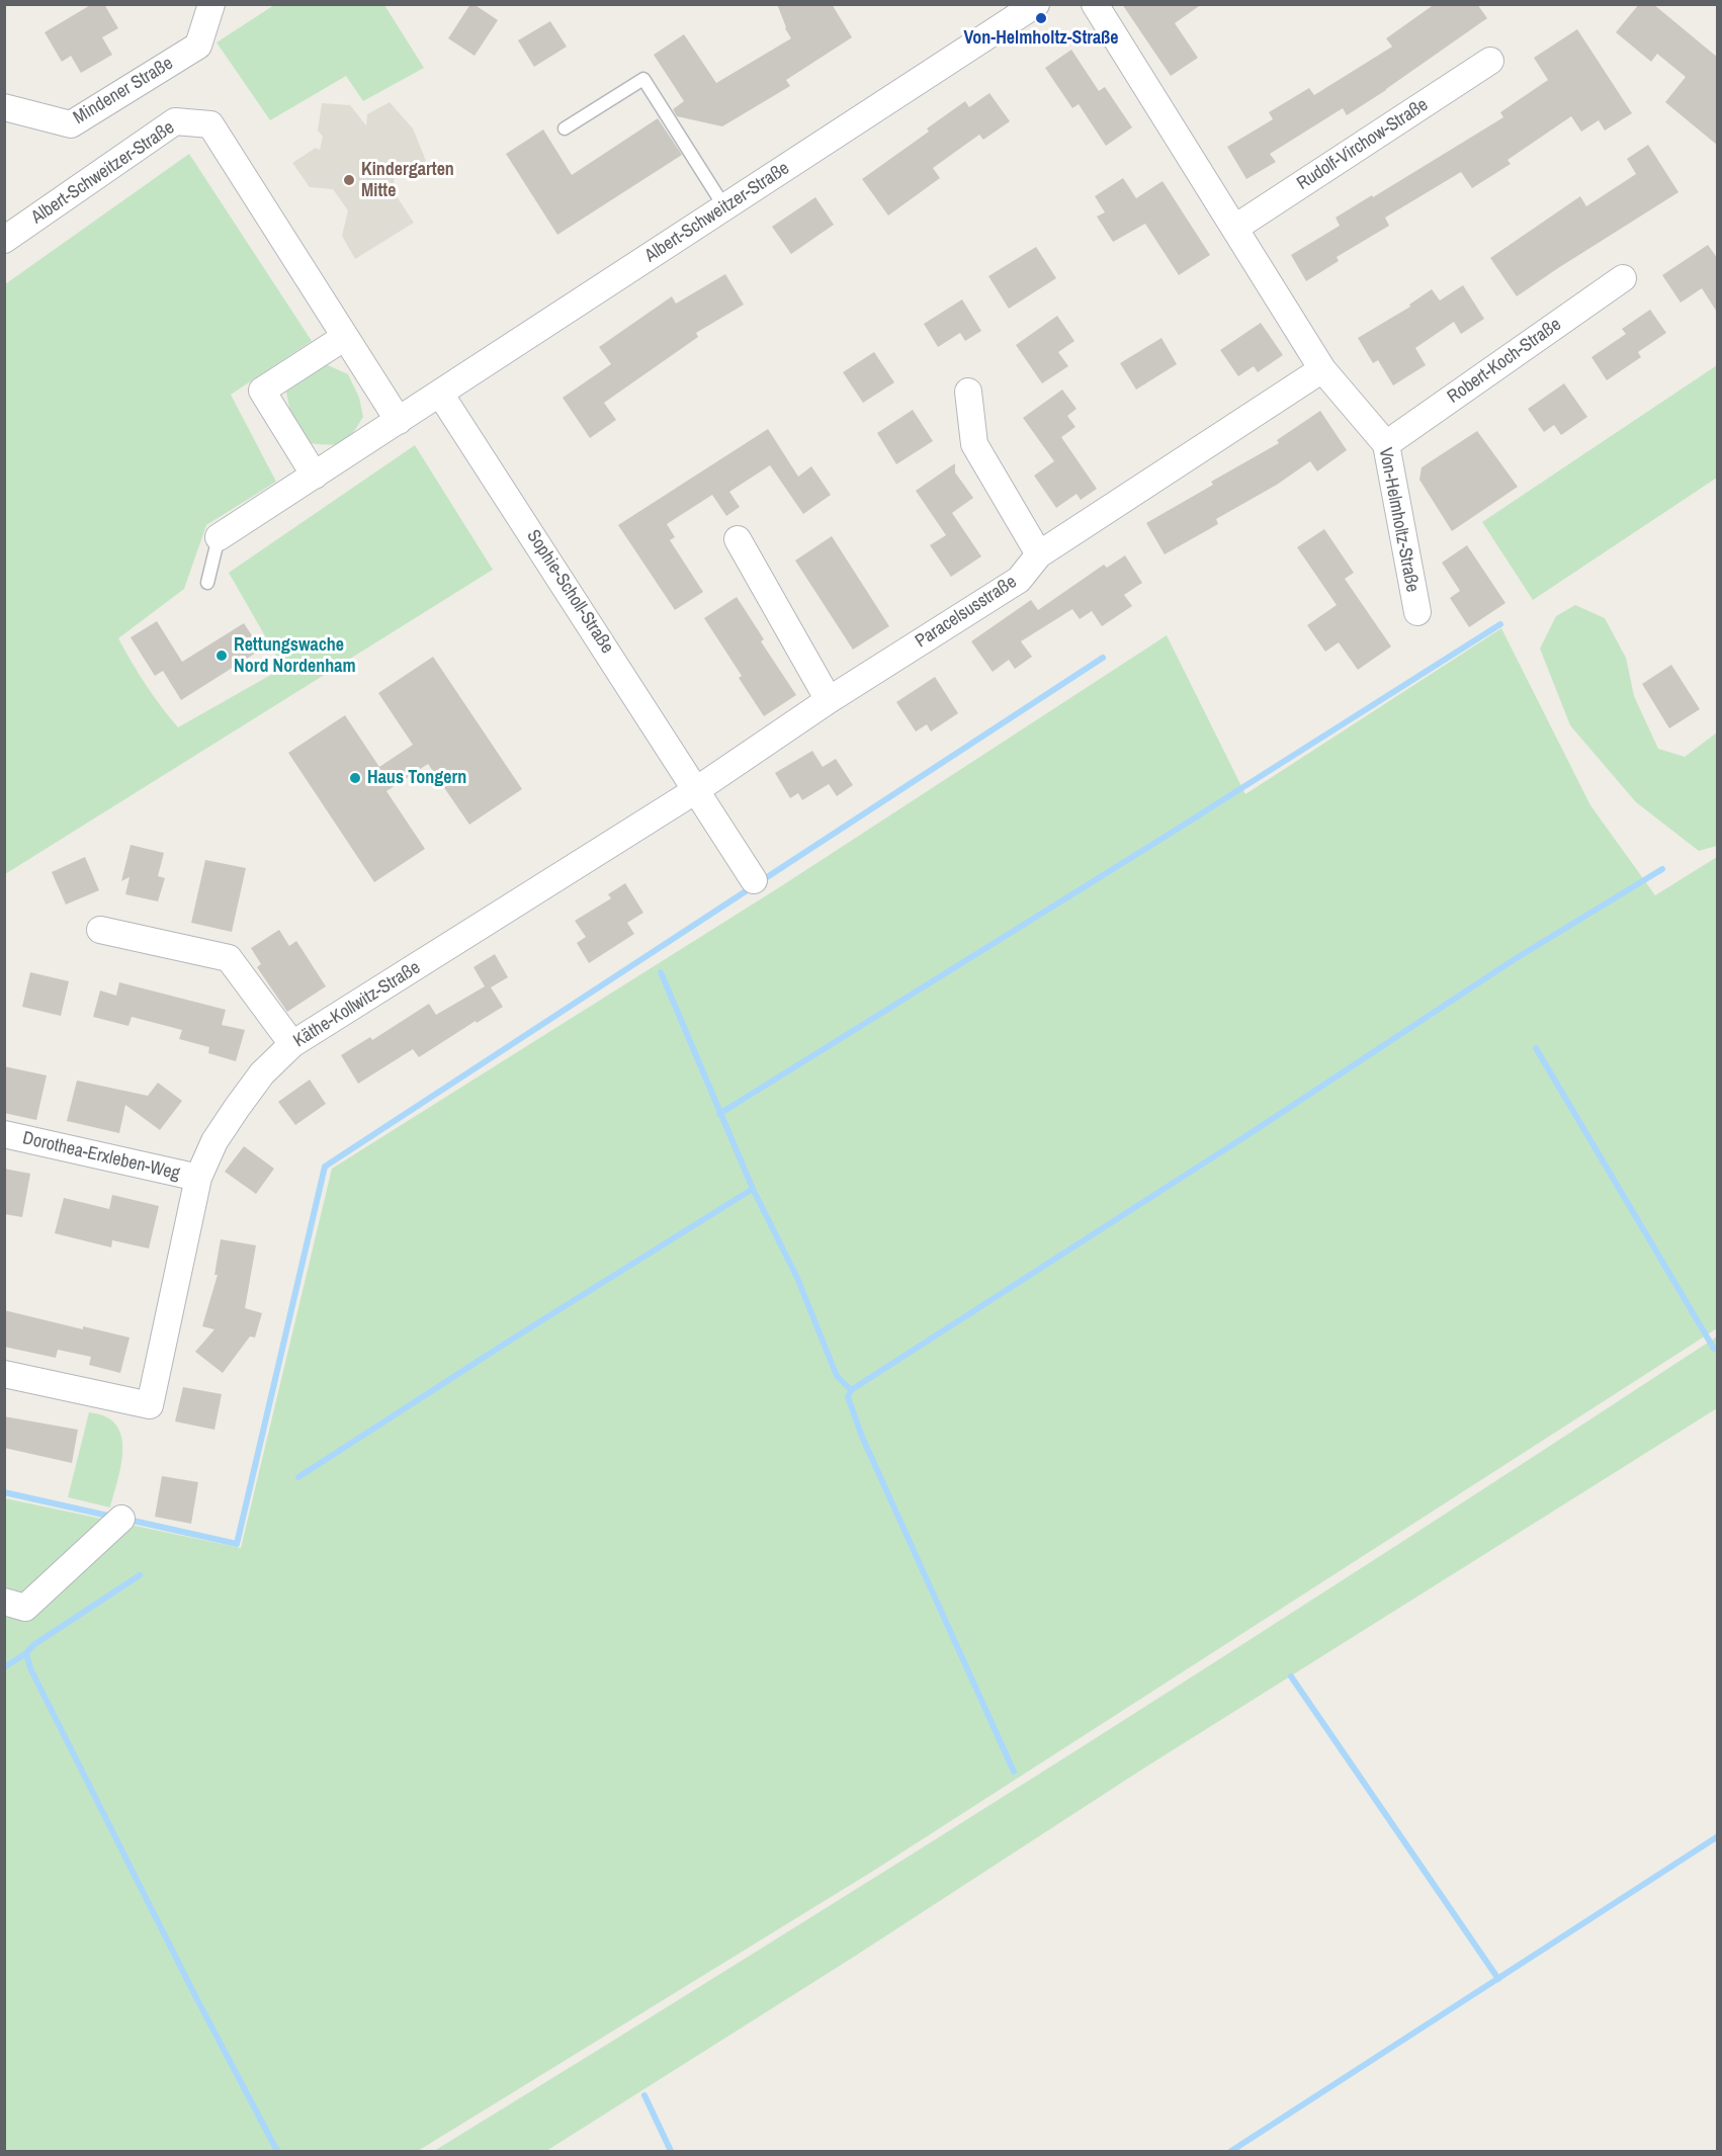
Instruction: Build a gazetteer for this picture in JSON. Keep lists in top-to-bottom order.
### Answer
{
  "streets": {
    "street": [
      "Mindener Straße",
      "Rudolf-Virchow-Straße",
      "Albert-Schweitzer-Straße",
      "Robert-Koch-Straße",
      "Von-Helmholtz-Straße",
      "Sophie-Scholl-Straße",
      "Paracelsusstraße",
      "Käthe-Kollwitz-Straße",
      "Dorothea-Erxleben-Weg"
    ]
  },
  "crossings": [
    ["Rudolf-Virchow-Straße", "Von-Helmholtz-Straße"],
    ["Albert-Schweitzer-Straße", "Sophie-Scholl-Straße"],
    ["Robert-Koch-Straße", "Von-Helmholtz-Straße"],
    ["Von-Helmholtz-Straße", "Paracelsusstraße"],
    ["Sophie-Scholl-Straße", "Paracelsusstraße"],
    ["Sophie-Scholl-Straße", "Käthe-Kollwitz-Straße"],
    ["Paracelsusstraße", "Käthe-Kollwitz-Straße"],
    ["Käthe-Kollwitz-Straße", "Dorothea-Erxleben-Weg"]
  ],
  "places": [
    "Von-Helmholtz-Straße",
    "Kindergarten Mitte",
    "Rettungswache Nord Nordenham",
    "Haus Tongern"
  ]
}
